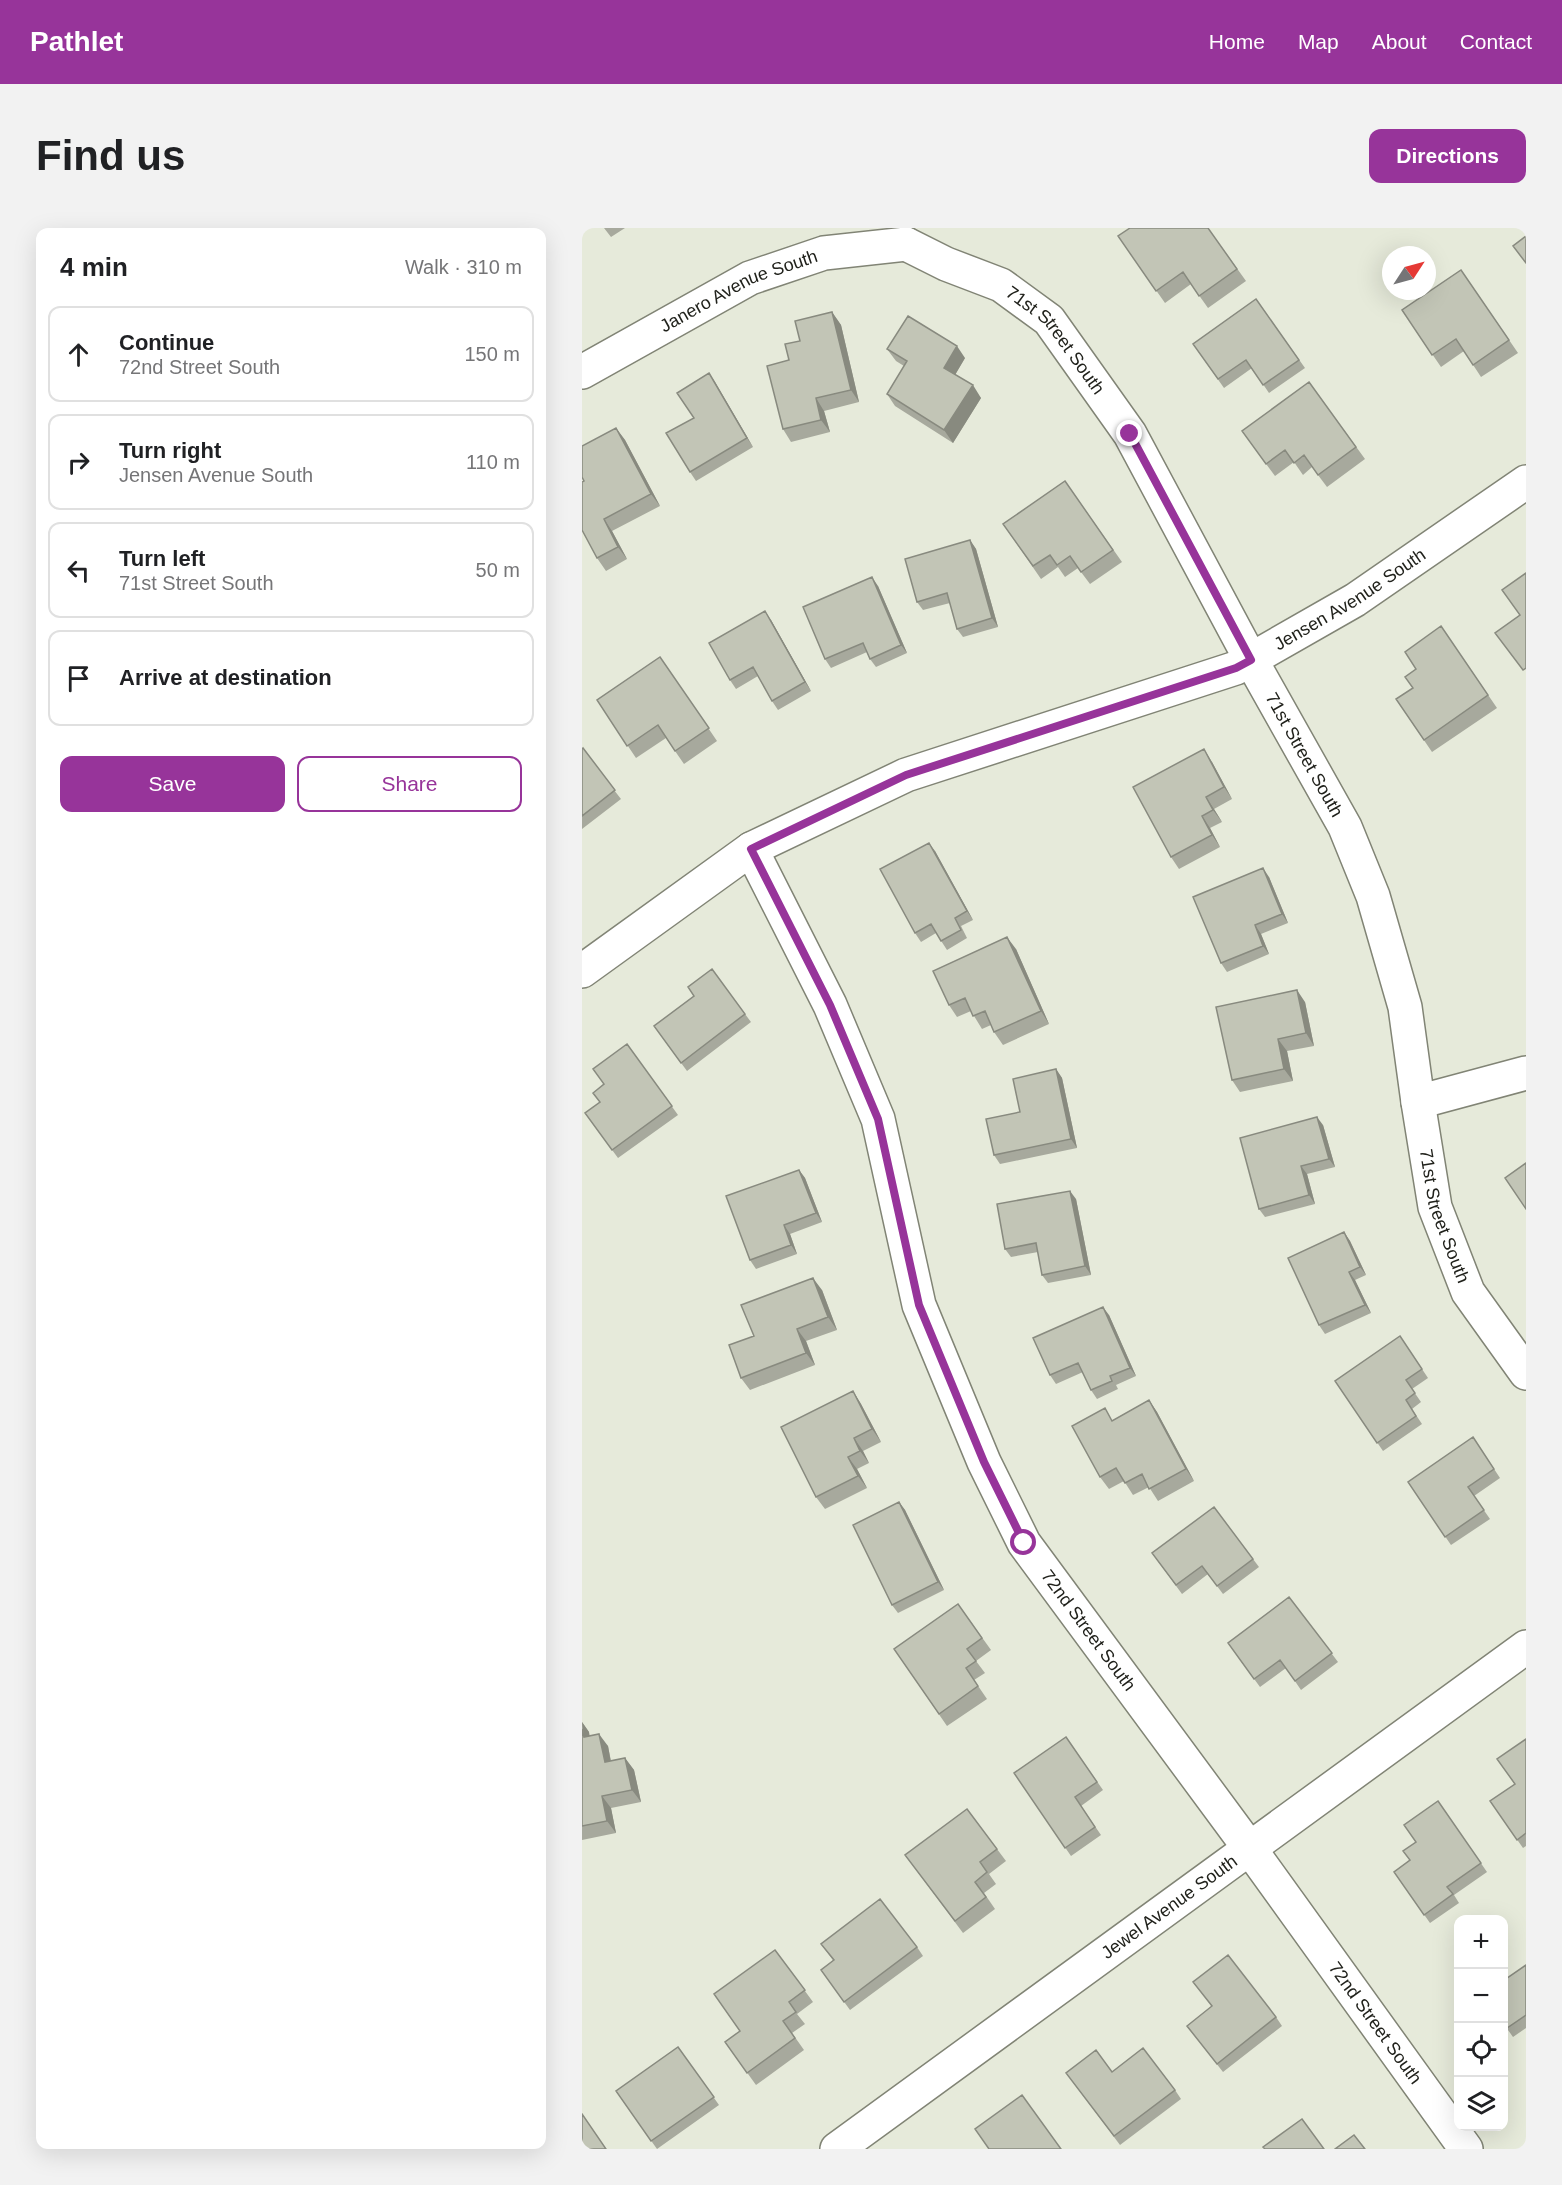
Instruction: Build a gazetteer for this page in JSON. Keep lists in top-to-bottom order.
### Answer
{
  "streets": {
    "street": [
      "Janero Avenue South",
      "71st Street South",
      "Jensen Avenue South",
      "72nd Street South",
      "Jewel Avenue South"
    ]
  },
  "crossings": [
    ["Janero Avenue South", "71st Street South"],
    ["71st Street South", "Jensen Avenue South"],
    ["Jensen Avenue South", "72nd Street South"],
    ["72nd Street South", "Jewel Avenue South"]
  ],
  "north": "top right",
  "page": {
    "header": "Pathlet",
    "nav": [
      "Home",
      "Map",
      "About",
      "Contact"
    ],
    "buttons": [
      "Directions",
      ["Save", "Share"]
    ],
    "title": "Find us",
    "heading": ["4 min", "Walk · 310 m"],
    "list": [
      ["Continue", "72nd Street South", "150 m"],
      ["Turn right", "Jensen Avenue South", "110 m"],
      ["Turn left", "71st Street South", "50 m"],
      "Arrive at destination"
    ],
    "map_buttons": ["+", "−"]
  }
}
